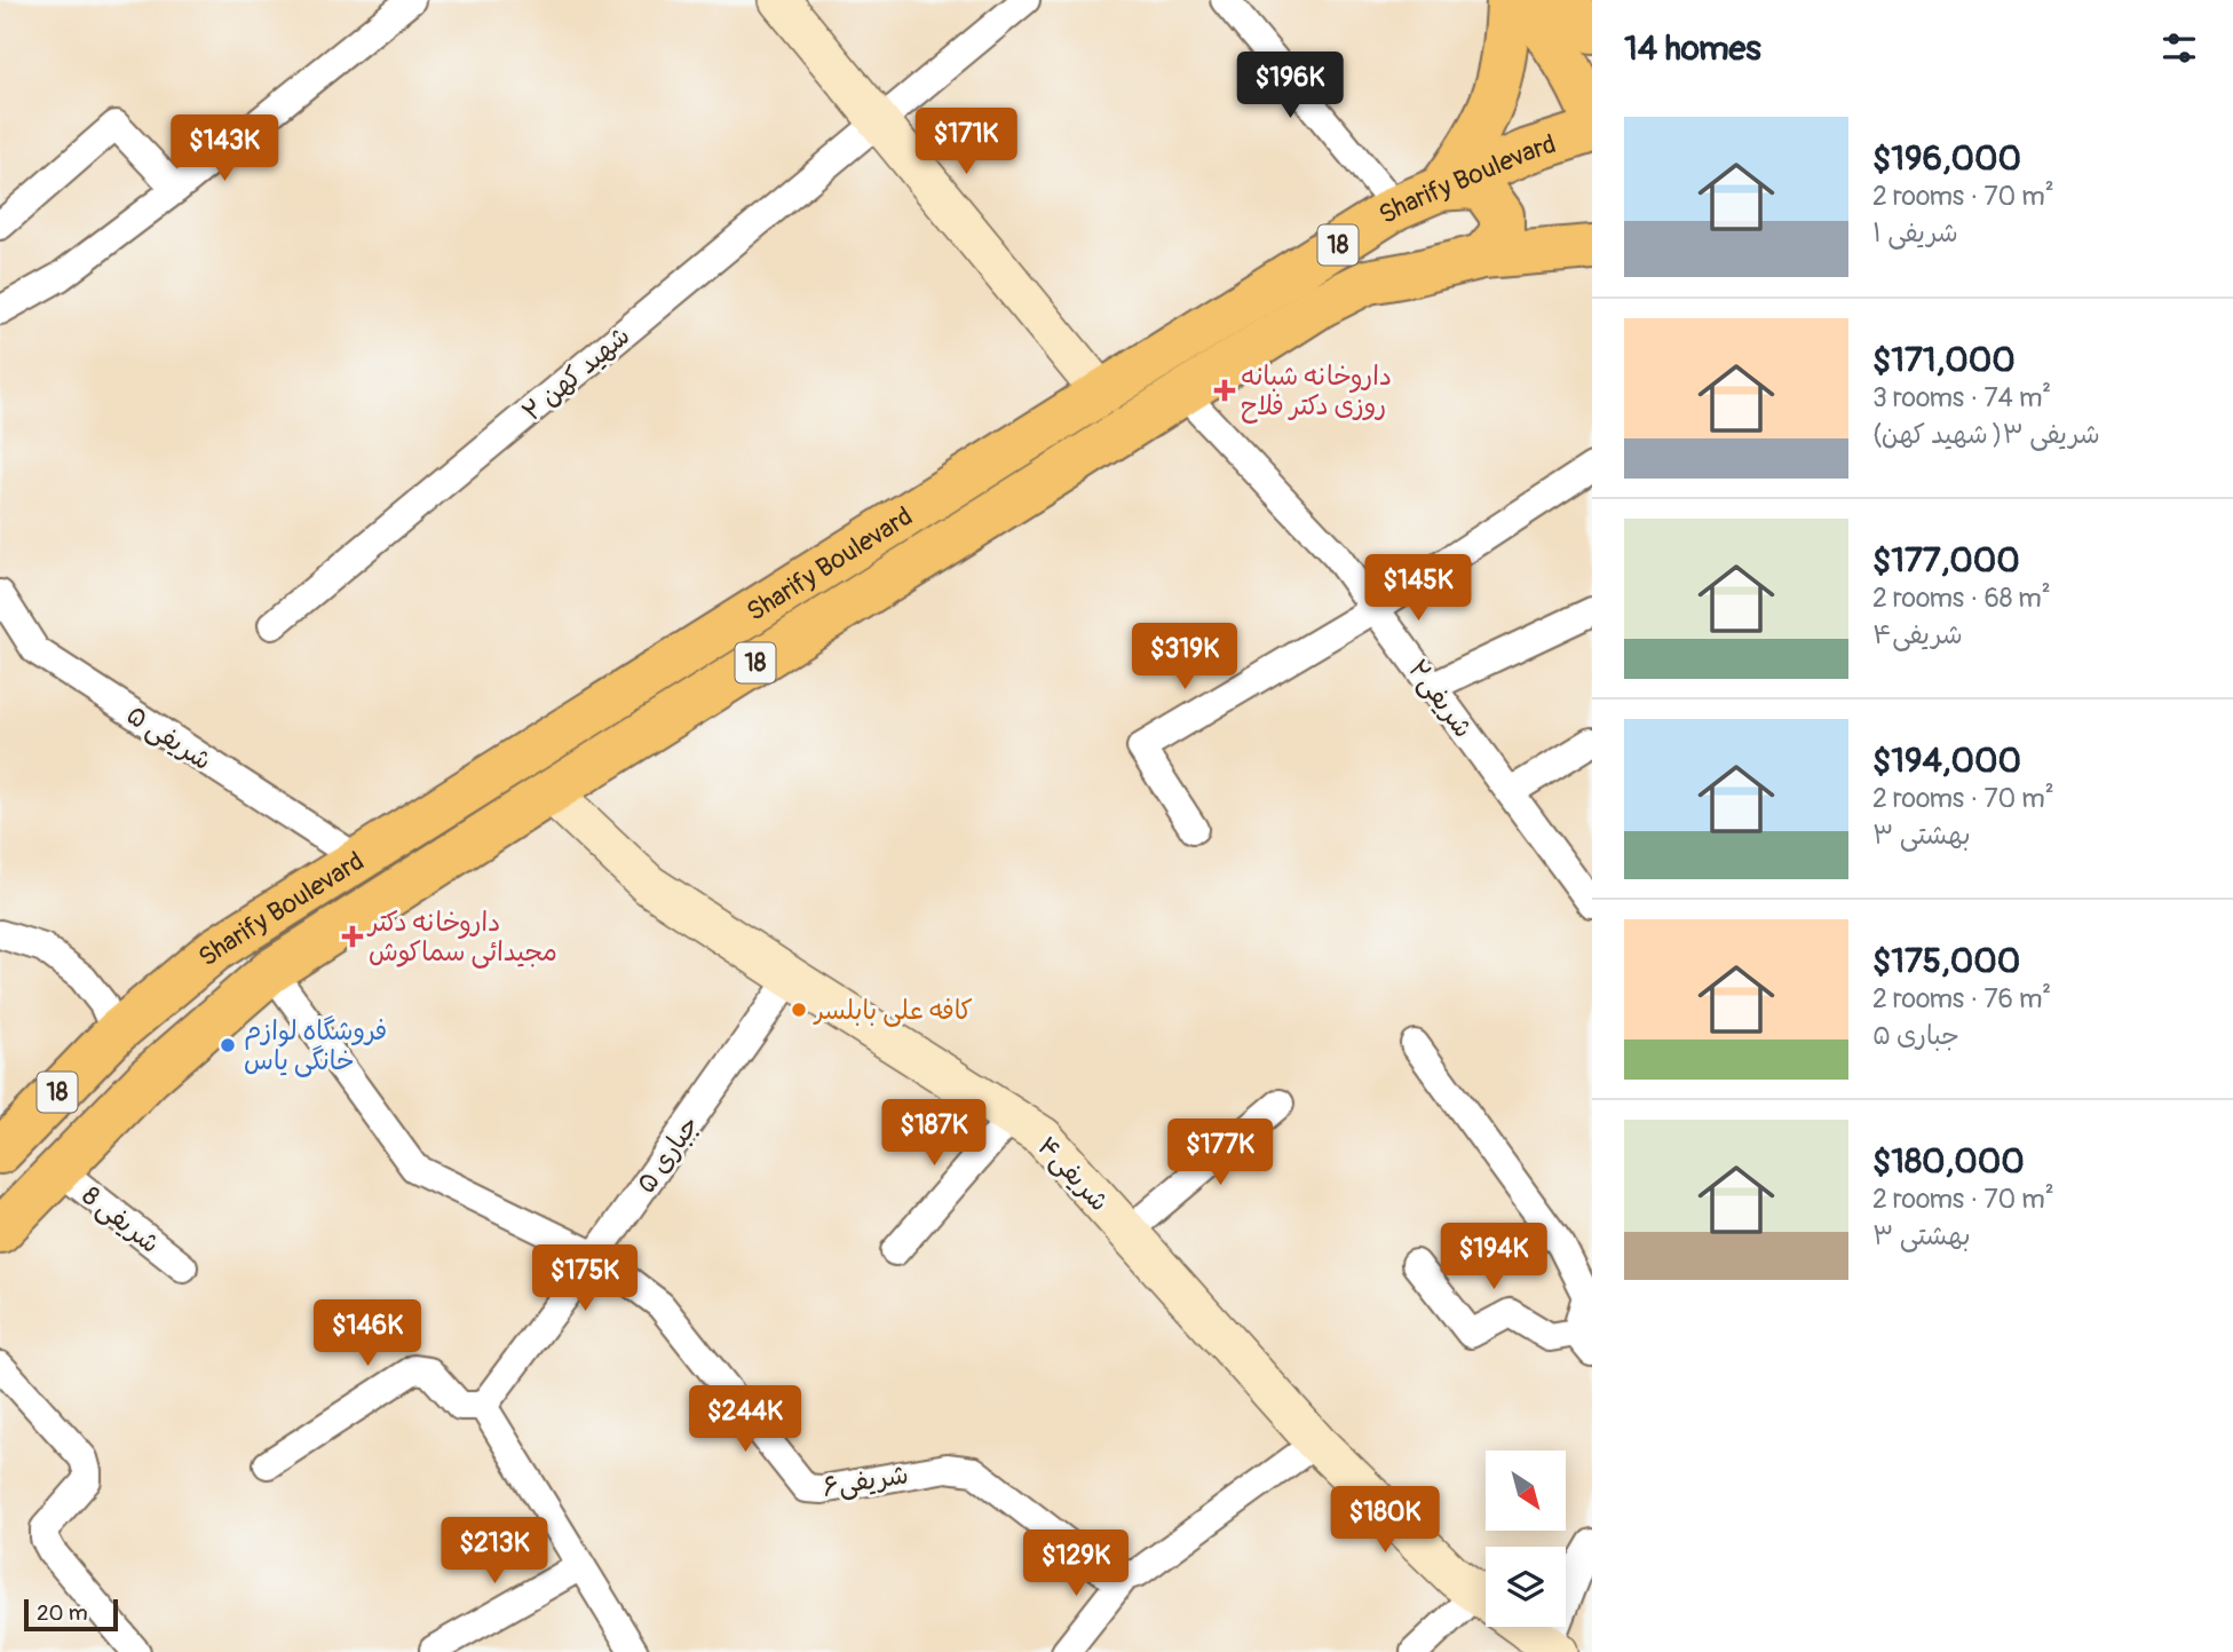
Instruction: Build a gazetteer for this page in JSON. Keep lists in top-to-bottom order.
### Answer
{
  "streets": {
    "main road": ["Sharify Boulevard", "18"],
    "street": [
      "شهید کهن ۲",
      "شریفی۲",
      "شریفی ۵",
      "جباری ۵",
      "شریفی۴",
      "شریفی 8",
      "شریفی۶"
    ]
  },
  "crossings": [
    ["Sharify Boulevard", "شریفی۲"],
    ["Sharify Boulevard", "شریفی ۵"],
    ["Sharify Boulevard", "شریفی۴"],
    ["Sharify Boulevard", "شریفی 8"],
    ["Sharify Boulevard", "شریفی۶"],
    ["جباری ۵", "شریفی۴"],
    ["جباری ۵", "شریفی۶"]
  ],
  "places": {
    "health": ["داروخانه شبانه روزی دکتر فلاح", "داروخانه دکتر مجیدائی سماکوش"],
    "other": ["کافه علی بابلسر", "فروشگاه لوازم خانگی یاس"]
  },
  "scale_bar": "20 m",
  "north": "bottom right",
  "page": {
    "heading": "14 homes",
    "price": [
      "$196K",
      "$171K",
      "$143K",
      "$145K",
      "$319K",
      "$187K",
      "$177K",
      "$194K",
      "$175K",
      "$146K",
      "$244K",
      "$180K",
      "$213K",
      "$129K"
    ],
    "list": [
      {
        "name": "$196,000",
        "note": "2 rooms · 70 m² · شریفی ۱"
      },
      {
        "name": "$171,000",
        "note": "3 rooms · 74 m² · شریفی ۳( شهید کهن)"
      },
      {
        "name": "$177,000",
        "note": "2 rooms · 68 m² · شریفی۴"
      },
      {
        "name": "$194,000",
        "note": "2 rooms · 70 m² · بهشتی ۳"
      },
      {
        "name": "$175,000",
        "note": "2 rooms · 76 m² · جباری ۵"
      },
      {
        "name": "$180,000",
        "note": "2 rooms · 70 m² · بهشتی ۳"
      }
    ],
    "scale": "20 m"
  }
}
